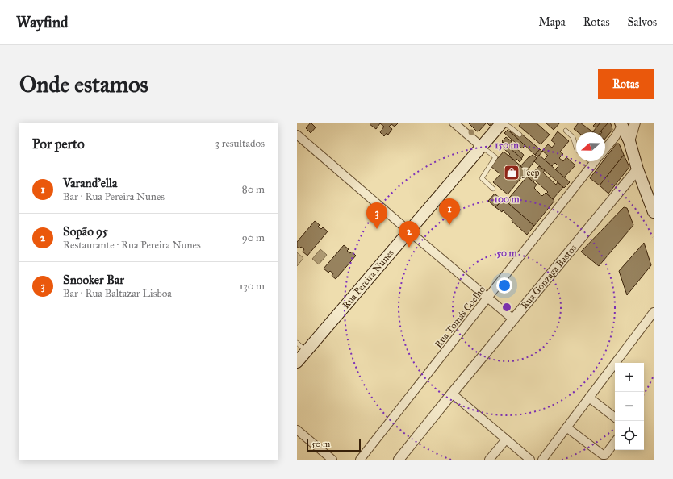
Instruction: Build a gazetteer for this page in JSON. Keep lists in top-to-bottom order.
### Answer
{
  "streets": {
    "main road": ["Rua Pereira Nunes"],
    "street": ["Rua Gonzaga Bastos", "Rua Tomás Coelho"]
  },
  "places": {
    "shop": ["Jeep"]
  },
  "scale_bar": "50 m",
  "north": "left",
  "page": {
    "header": "Wayfind",
    "nav": ["Mapa", "Rotas", "Salvos"],
    "buttons": "Rotas",
    "title": "Onde estamos",
    "heading": ["Por perto", "3 resultados"],
    "list": [
      {
        "mark": "1",
        "name": "Varand'ella",
        "note": "Bar · Rua Pereira Nunes",
        "value": "80 m"
      },
      {
        "mark": "2",
        "name": "Sopão 95",
        "note": "Restaurante · Rua Pereira Nunes",
        "value": "90 m"
      },
      {
        "mark": "3",
        "name": "Snooker Bar",
        "note": "Bar · Rua Baltazar Lisboa",
        "value": "130 m"
      }
    ],
    "pins": ["1", "3", "2"],
    "map_buttons": ["+", "−"],
    "scale": "50 m"
  },
  "rings": ["150 m", "100 m", "50 m"]
}
